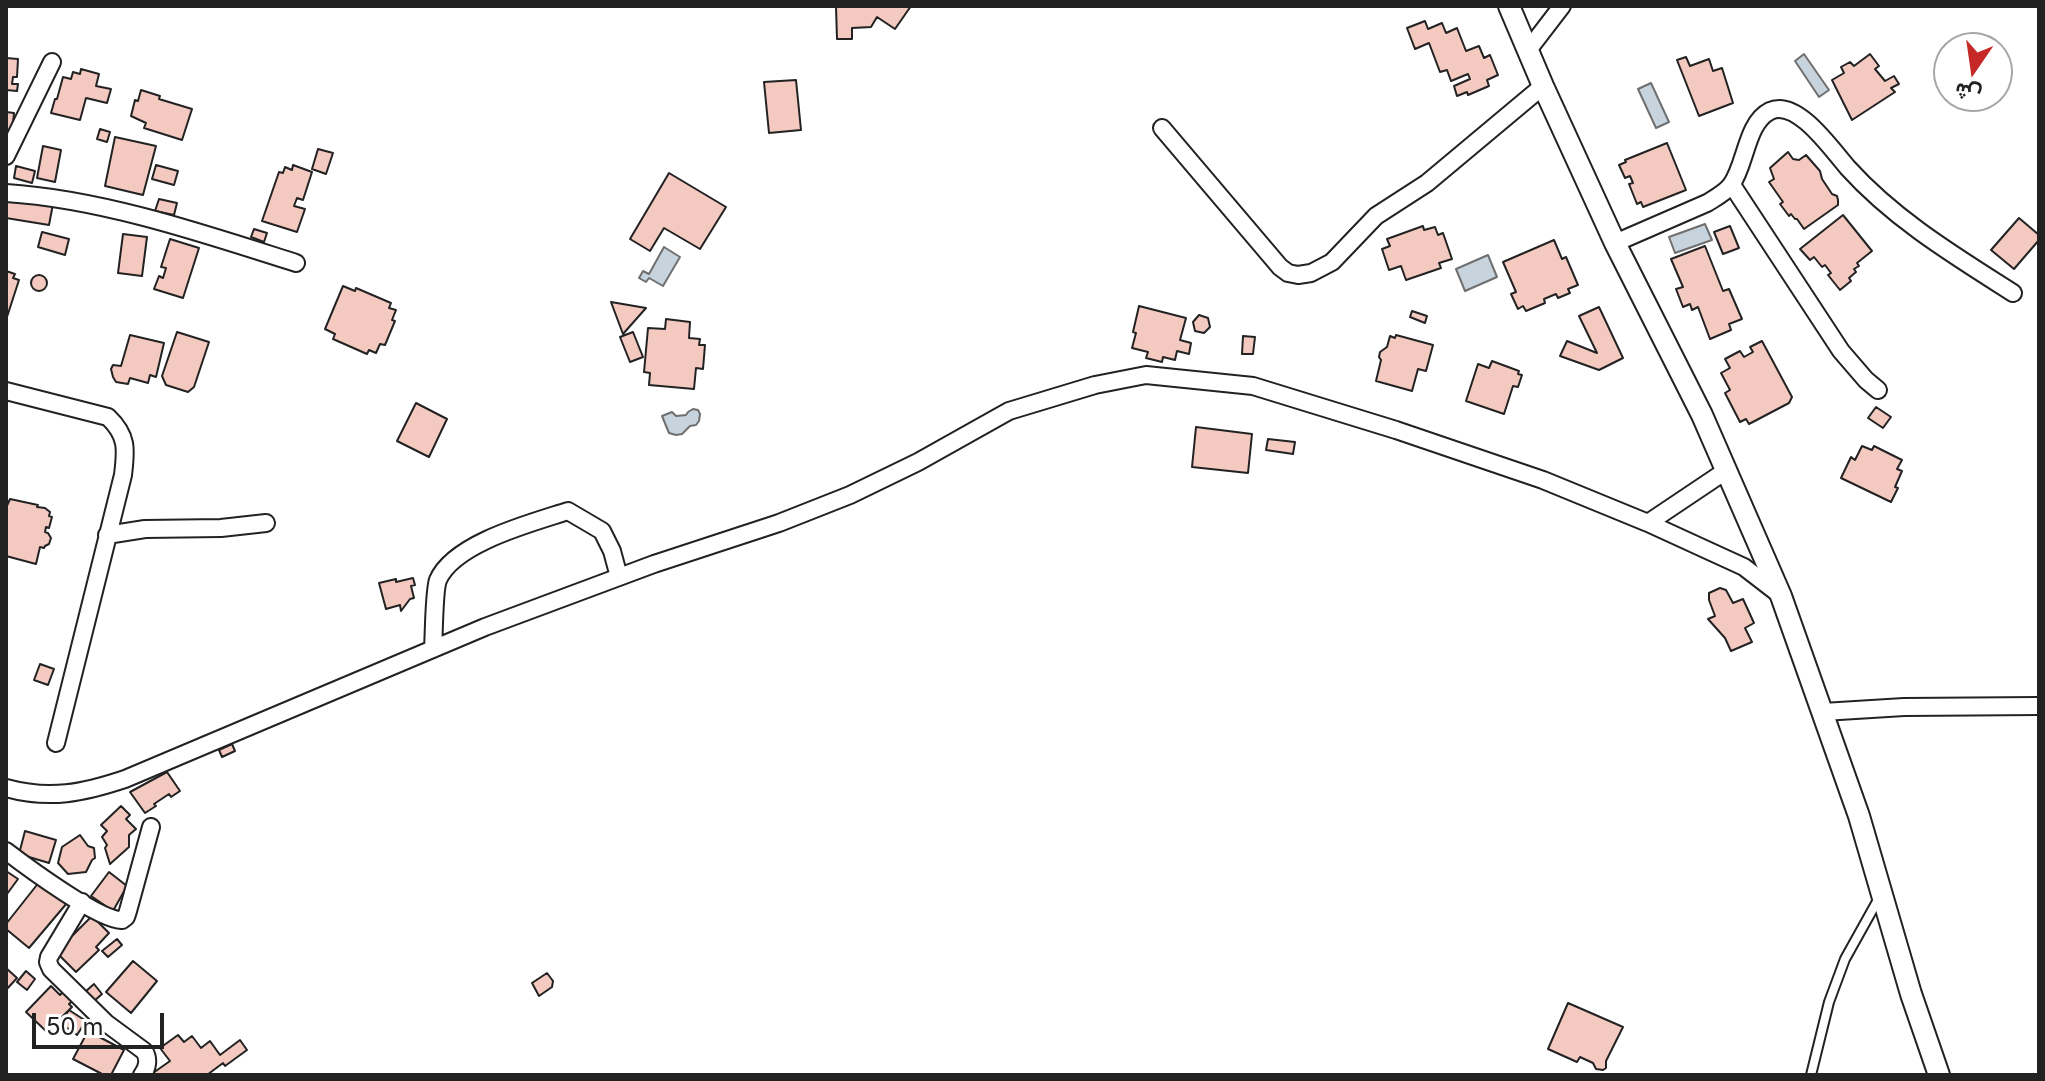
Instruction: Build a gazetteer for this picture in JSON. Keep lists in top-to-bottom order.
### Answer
{
  "scale_bar": "50 m",
  "north": "bottom"
}
